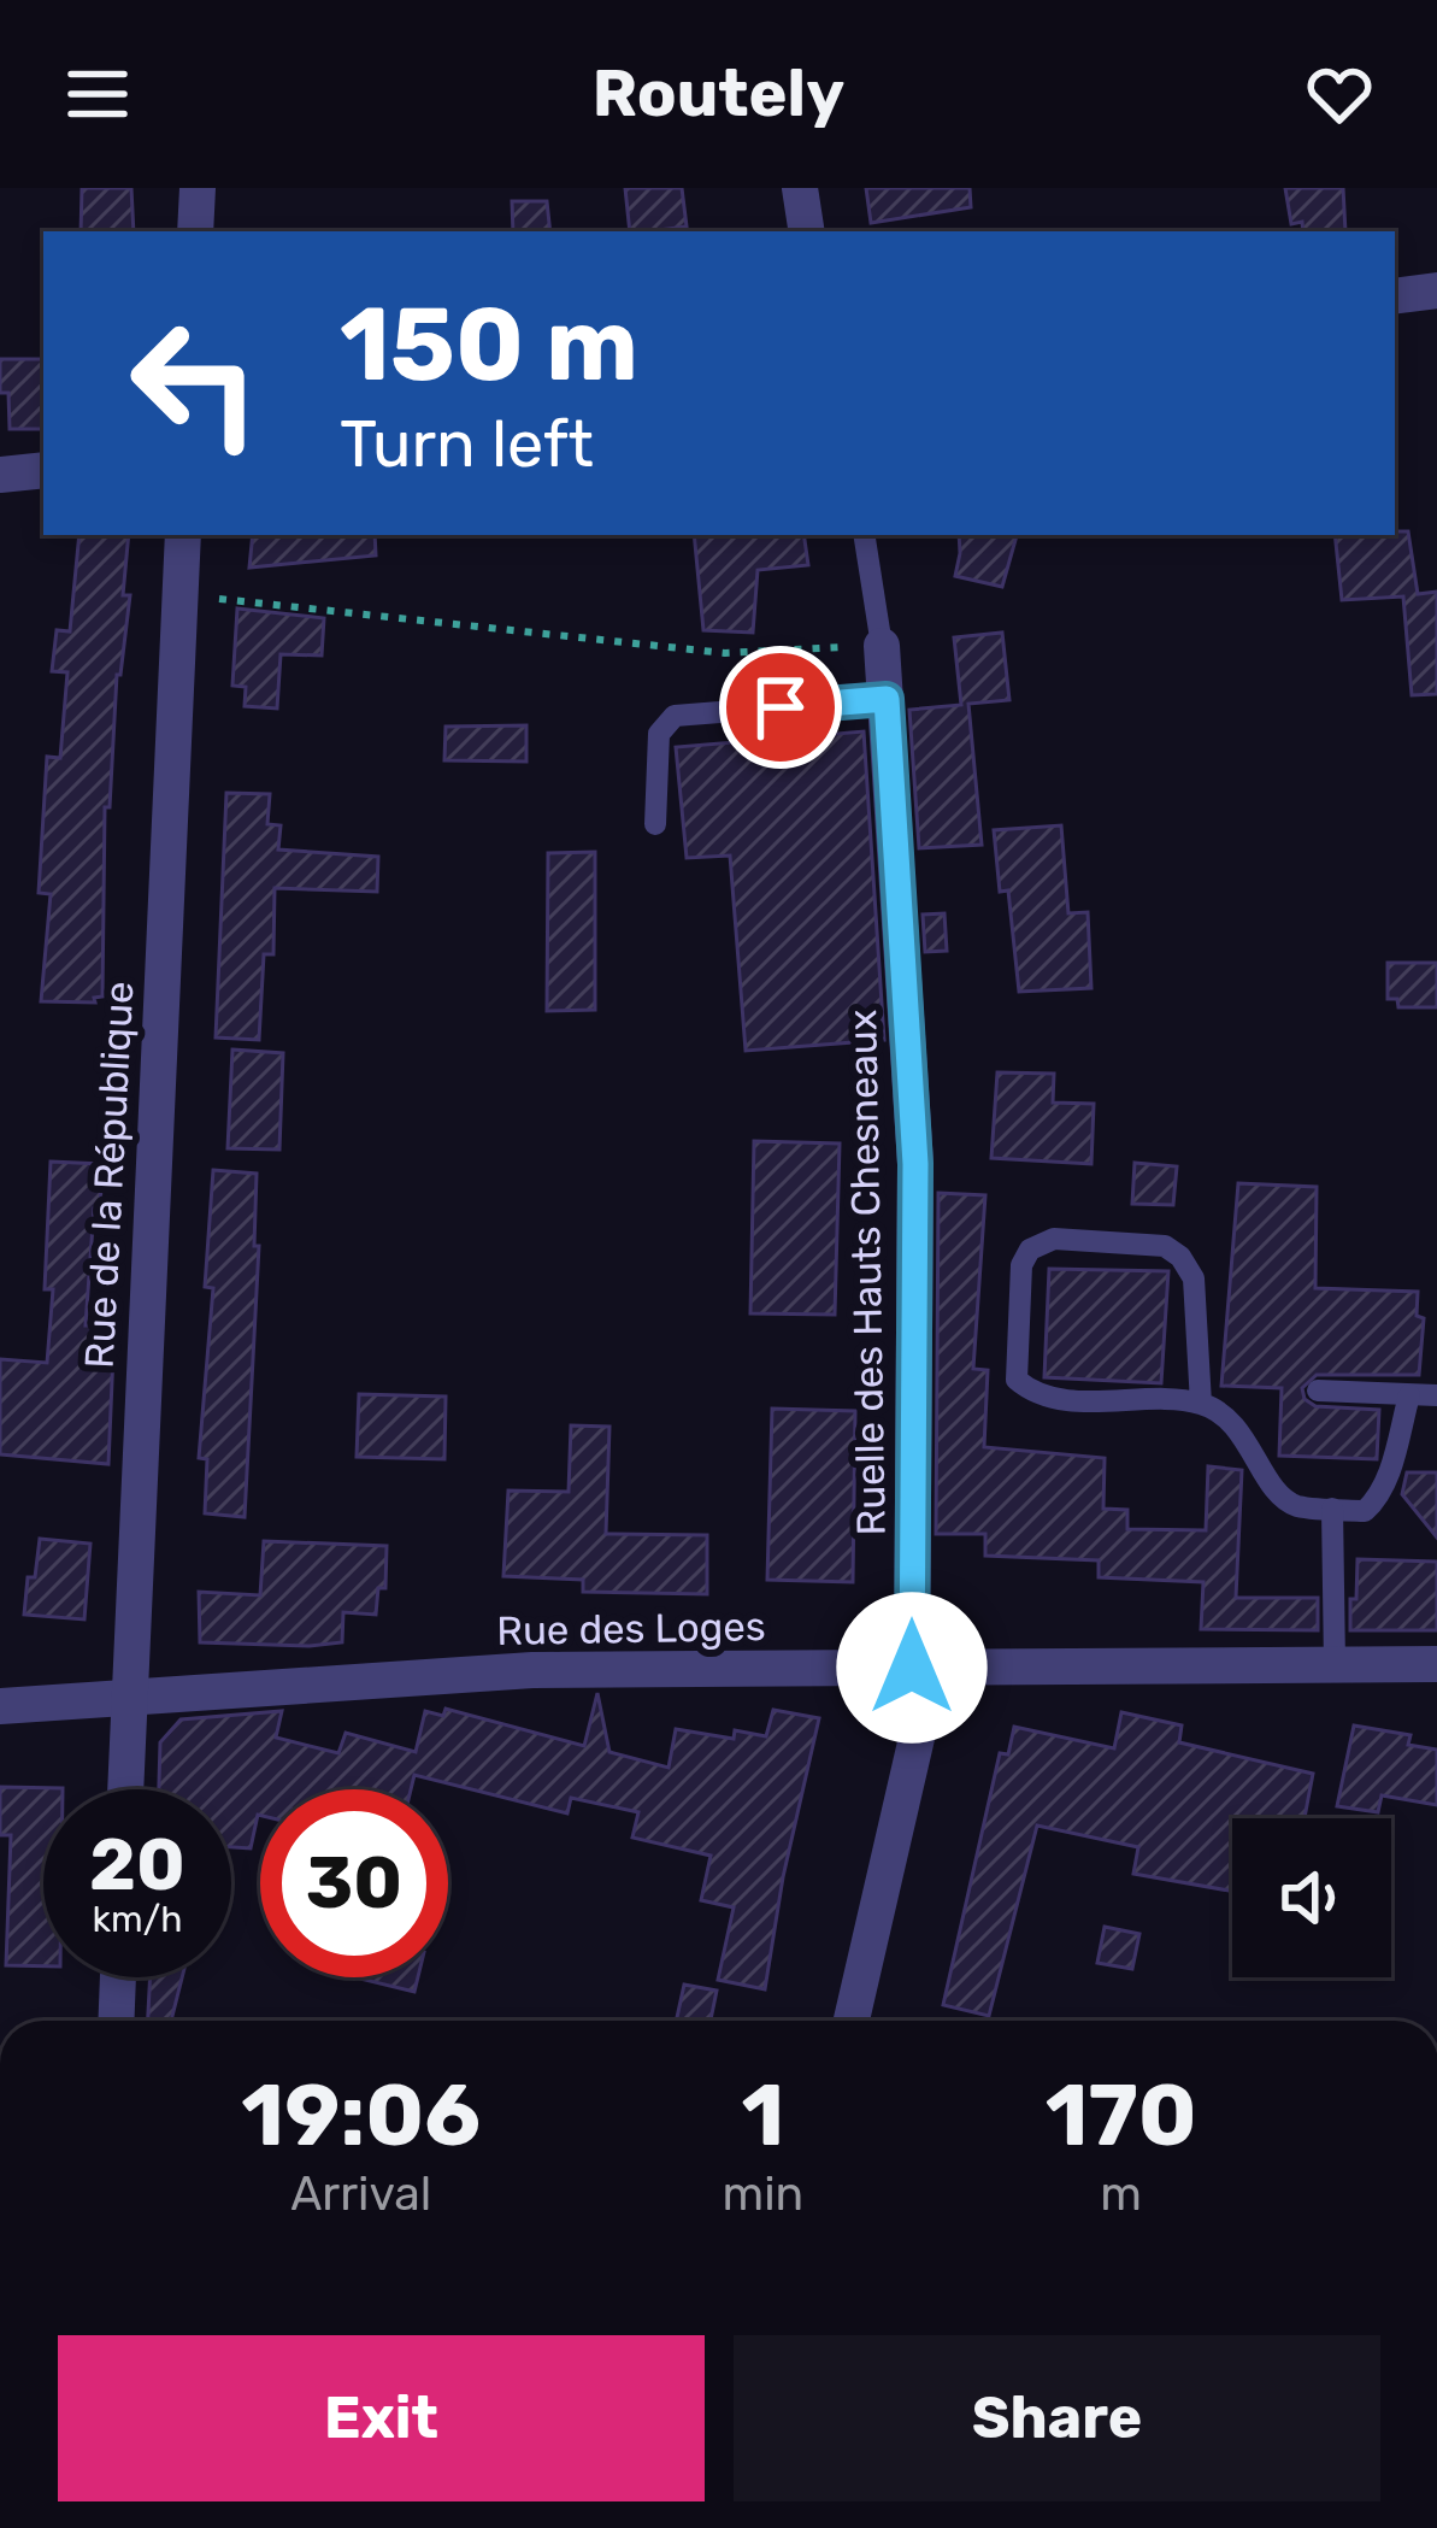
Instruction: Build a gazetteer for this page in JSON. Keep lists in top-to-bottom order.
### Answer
{
  "streets": {
    "street": ["Rue de la République", "Ruelle des Hauts Chesneaux", "Rue des Loges"]
  },
  "crossings": [
    ["Rue de la République", "Rue des Loges"],
    ["Ruelle des Hauts Chesneaux", "Rue des Loges"]
  ],
  "page": {
    "header": "Routely",
    "turn": ["150 m", "Turn left"],
    "speed": "20 km/h",
    "limit": "30",
    "eta": [
      "19:06",
      "Arrival",
      "1",
      "min",
      "170",
      "m"
    ],
    "buttons": ["Exit", "Share"]
  }
}
